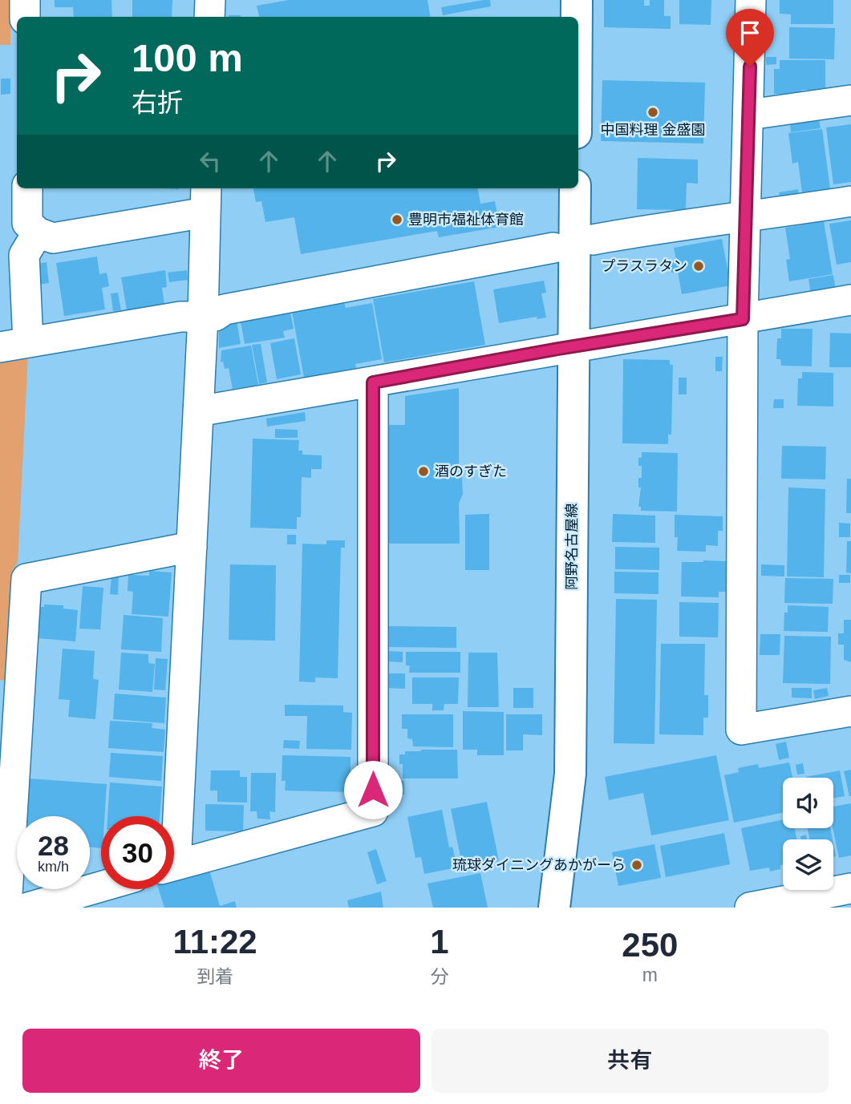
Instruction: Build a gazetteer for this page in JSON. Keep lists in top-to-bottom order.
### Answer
{
  "streets": {
    "main road": ["阿野名古屋線"]
  },
  "places": [
    "中国料理 金盛園",
    "豊明市福祉体育館",
    "プラスラタン",
    "酒のすぎた",
    "琉球ダイニングあかがーら"
  ],
  "page": {
    "turn": ["100 m", "右折"],
    "speed": "28 km/h",
    "limit": "30",
    "eta": [
      "11:22",
      "到着",
      "1",
      "分",
      "250",
      "m"
    ],
    "buttons": ["終了", "共有"]
  }
}
